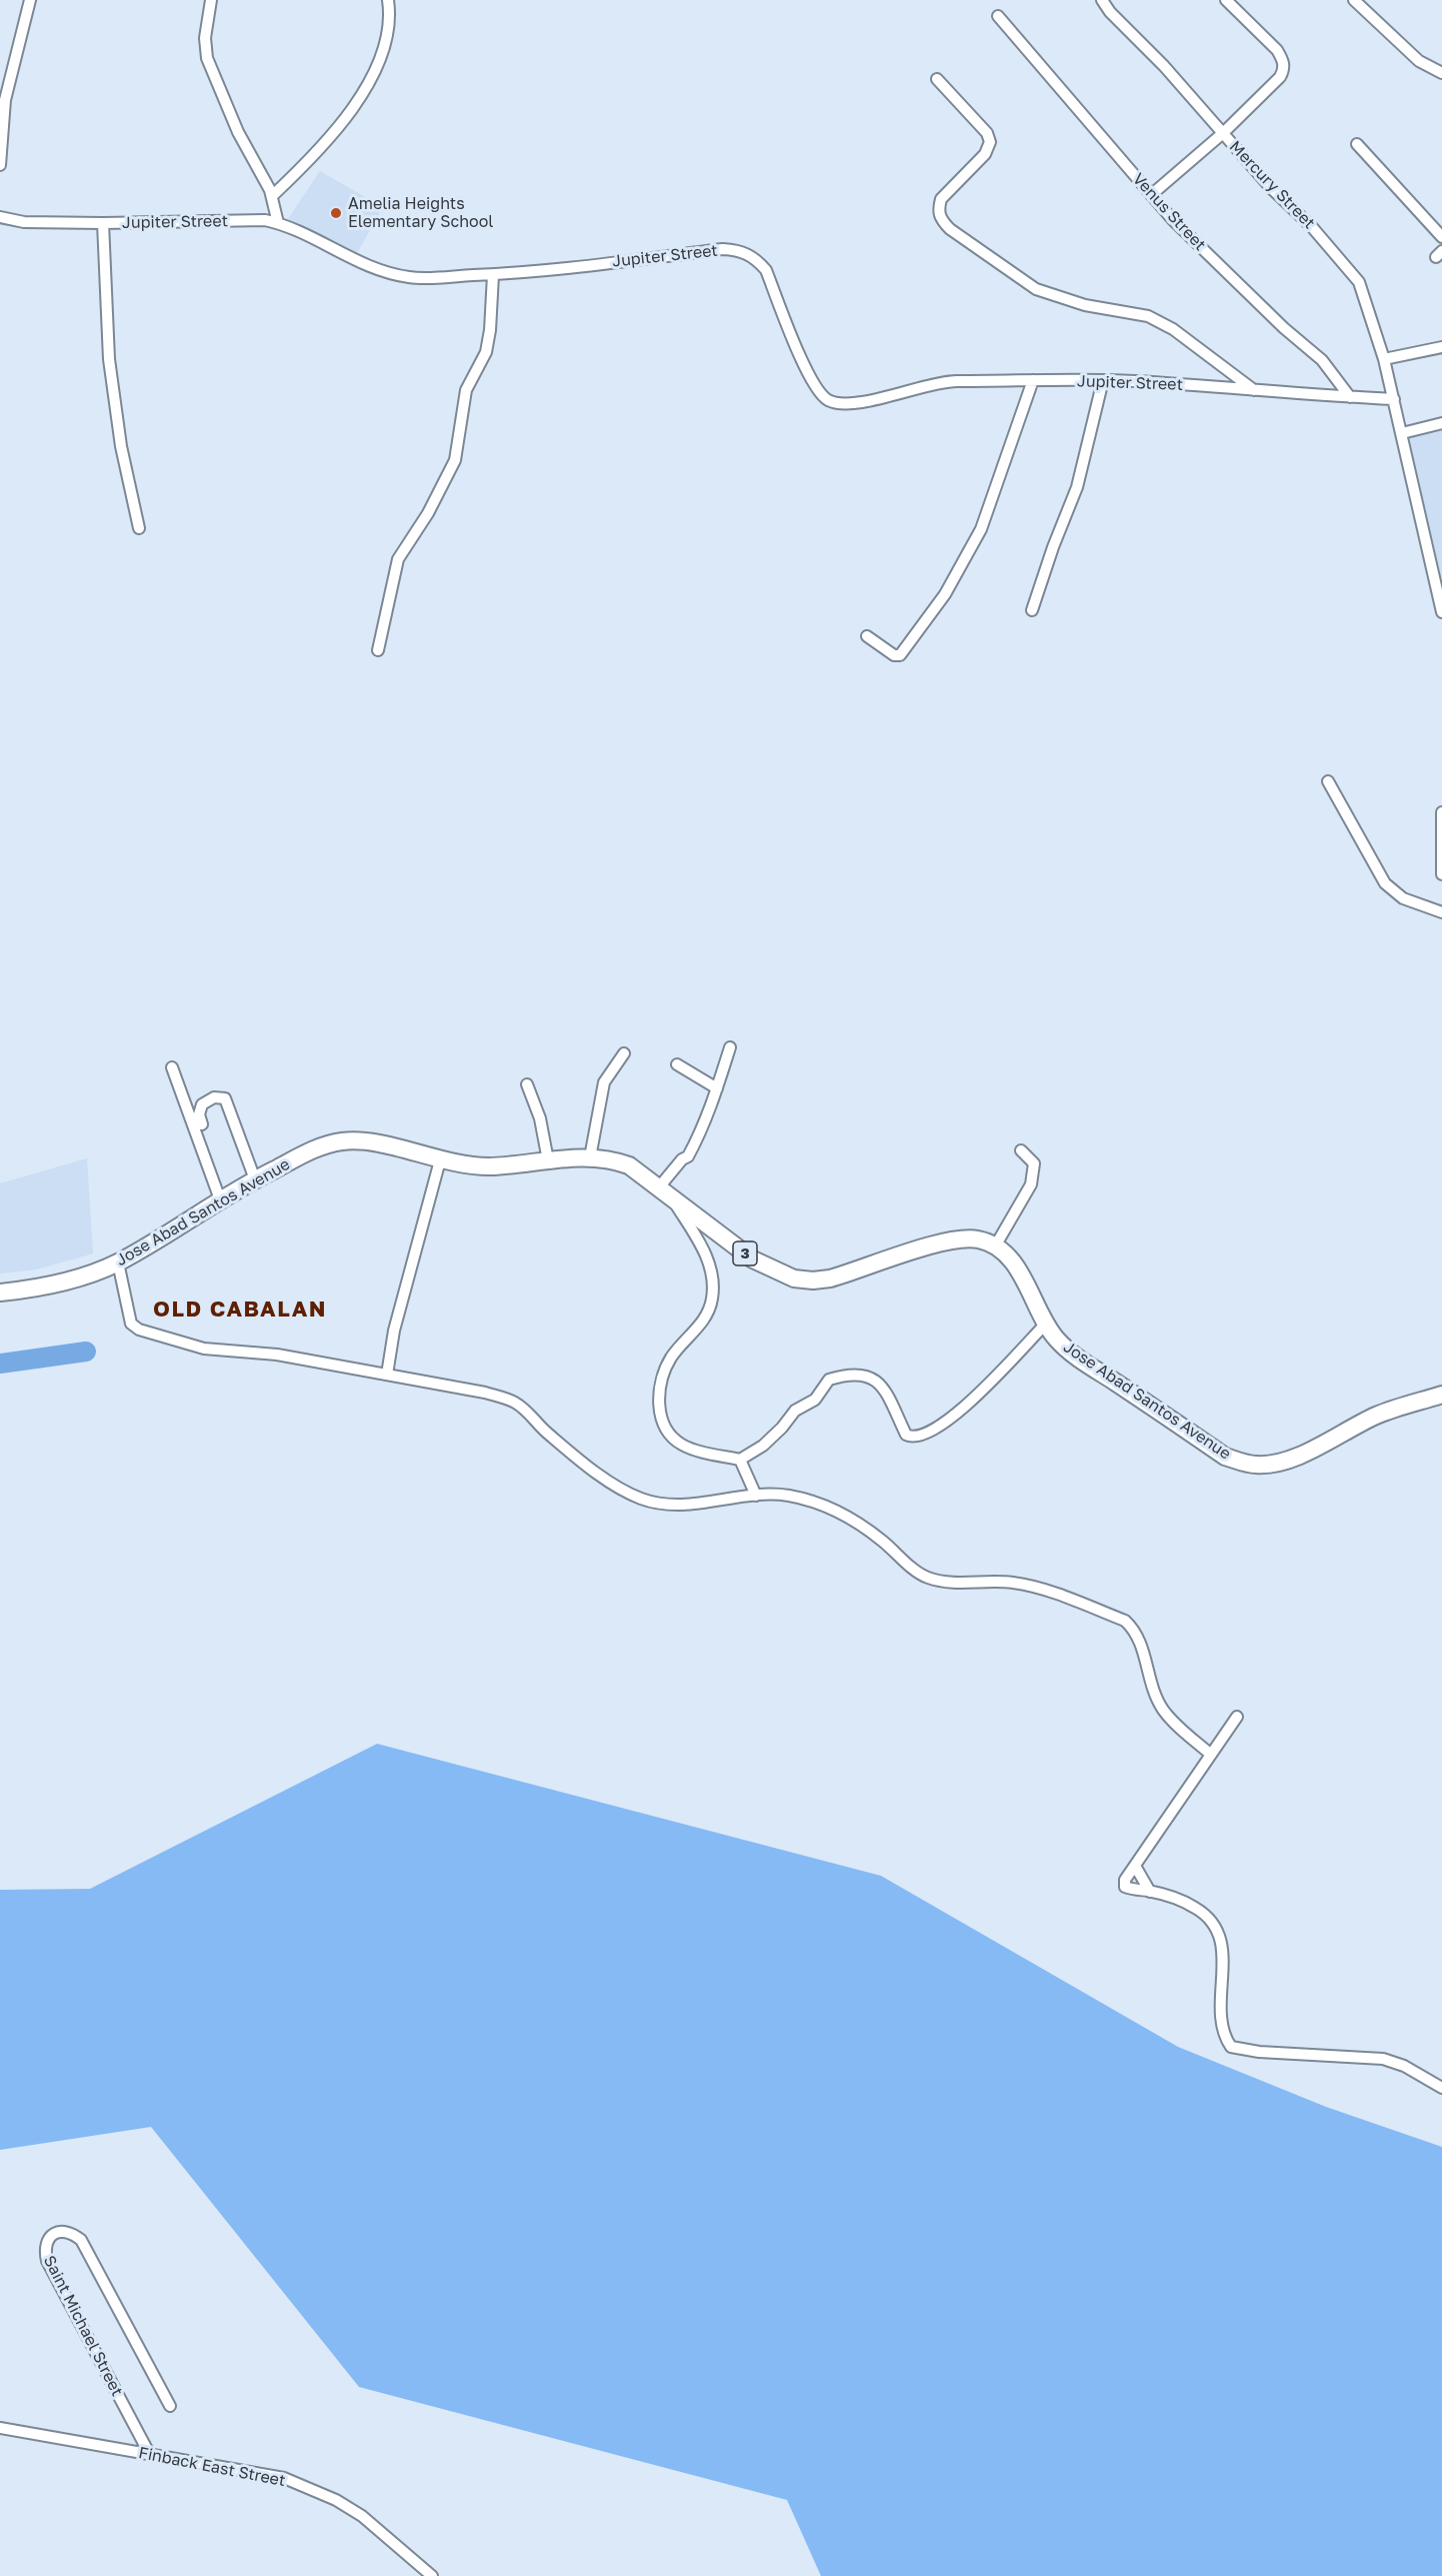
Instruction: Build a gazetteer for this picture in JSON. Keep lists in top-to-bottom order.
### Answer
{
  "streets": {
    "highway": ["Jose Abad Santos Avenue", "3"],
    "street": [
      "Mercury Street",
      "Venus Street",
      "Jupiter Street",
      "Saint Michael Street",
      "Finback East Street"
    ]
  },
  "crossings": [
    ["Mercury Street", "Jupiter Street"],
    ["Venus Street", "Jupiter Street"],
    ["Saint Michael Street", "Finback East Street"]
  ],
  "districts": ["OLD CABALAN"],
  "places": ["Amelia Heights Elementary School"]
}
